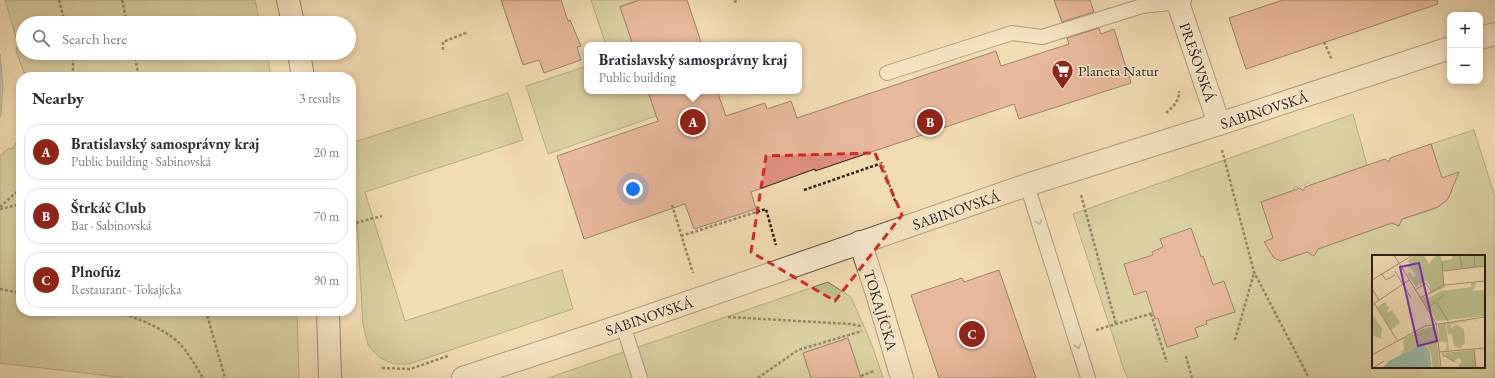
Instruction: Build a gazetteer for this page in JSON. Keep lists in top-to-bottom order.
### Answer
{
  "streets": {
    "street": ["PREŠOVSKÁ", "SABINOVSKÁ", "TOKAJÍCKA"]
  },
  "crossings": [
    ["PREŠOVSKÁ", "SABINOVSKÁ"],
    ["SABINOVSKÁ", "TOKAJÍCKA"]
  ],
  "places": {
    "supermarket": ["Planeta Natur"]
  },
  "page": {
    "map_buttons": ["+", "−"],
    "search": "Search here",
    "popup": ["Bratislavský samosprávny kraj", "Public building"],
    "heading": ["Nearby", "3 results"],
    "pins": ["A", "B", "C"],
    "list": [
      {
        "mark": "A",
        "name": "Bratislavský samosprávny kraj",
        "note": "Public building · Sabinovská",
        "value": "20 m"
      },
      {
        "mark": "B",
        "name": "Štrkáč Club",
        "note": "Bar · Sabinovská",
        "value": "70 m"
      },
      {
        "mark": "C",
        "name": "Plnofúz",
        "note": "Restaurant · Tokajícka",
        "value": "90 m"
      }
    ]
  }
}
